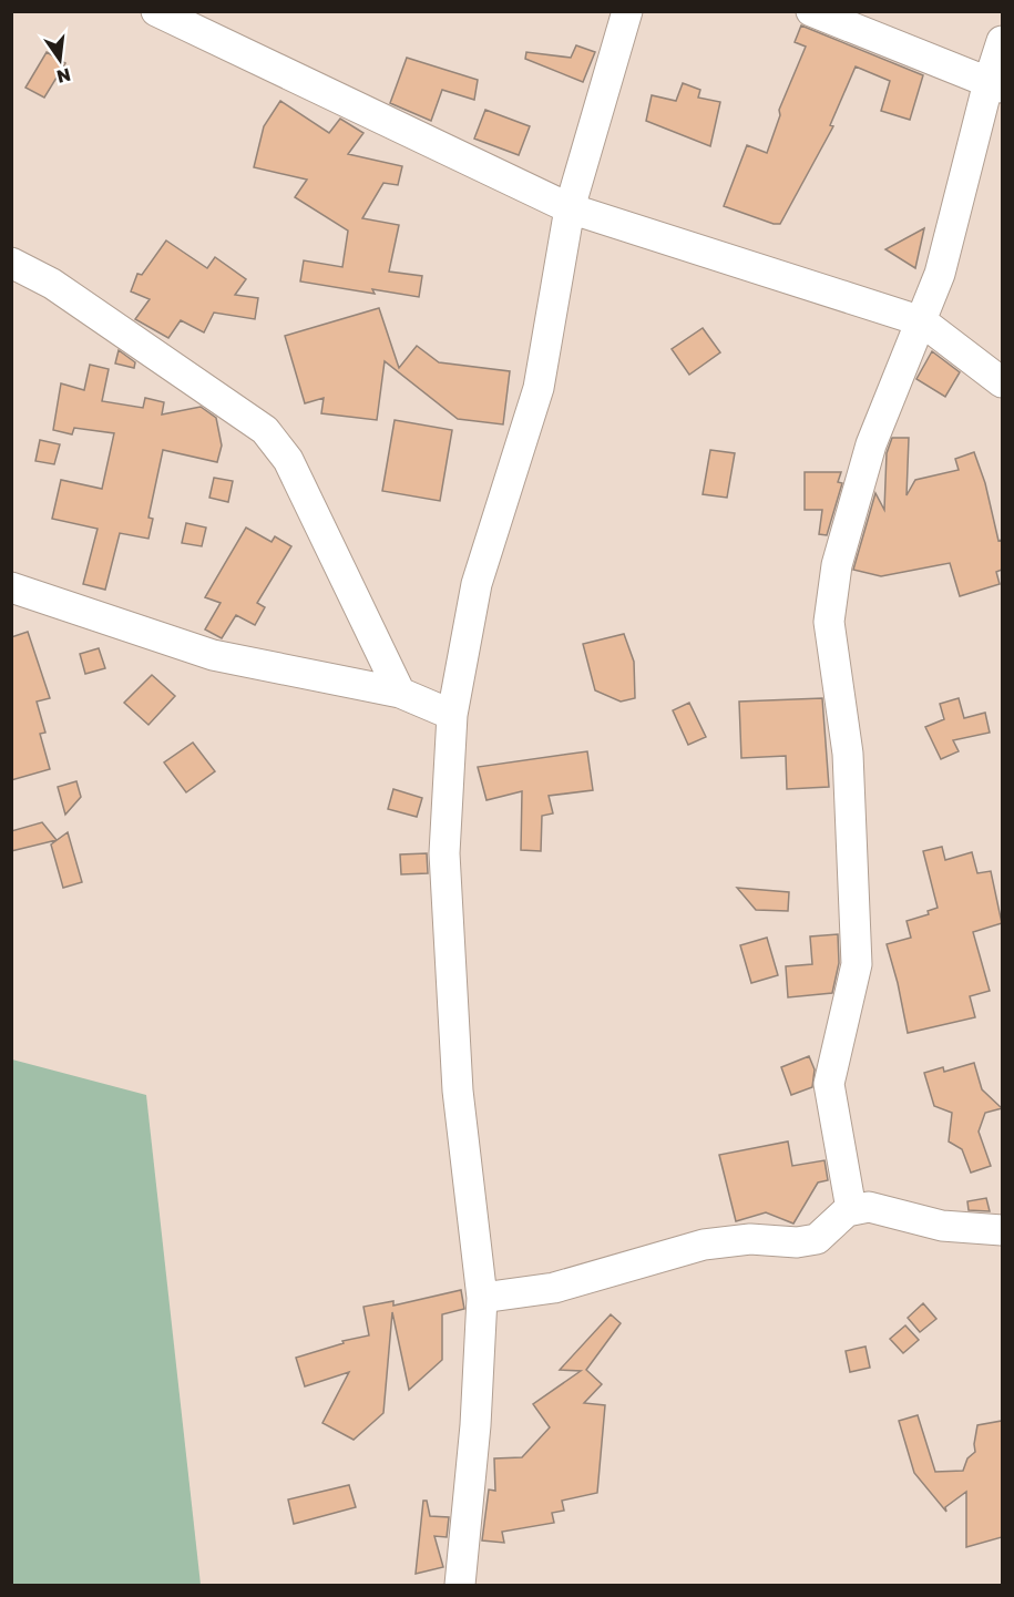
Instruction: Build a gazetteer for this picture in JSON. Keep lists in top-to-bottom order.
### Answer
{
  "north": "bottom"
}
